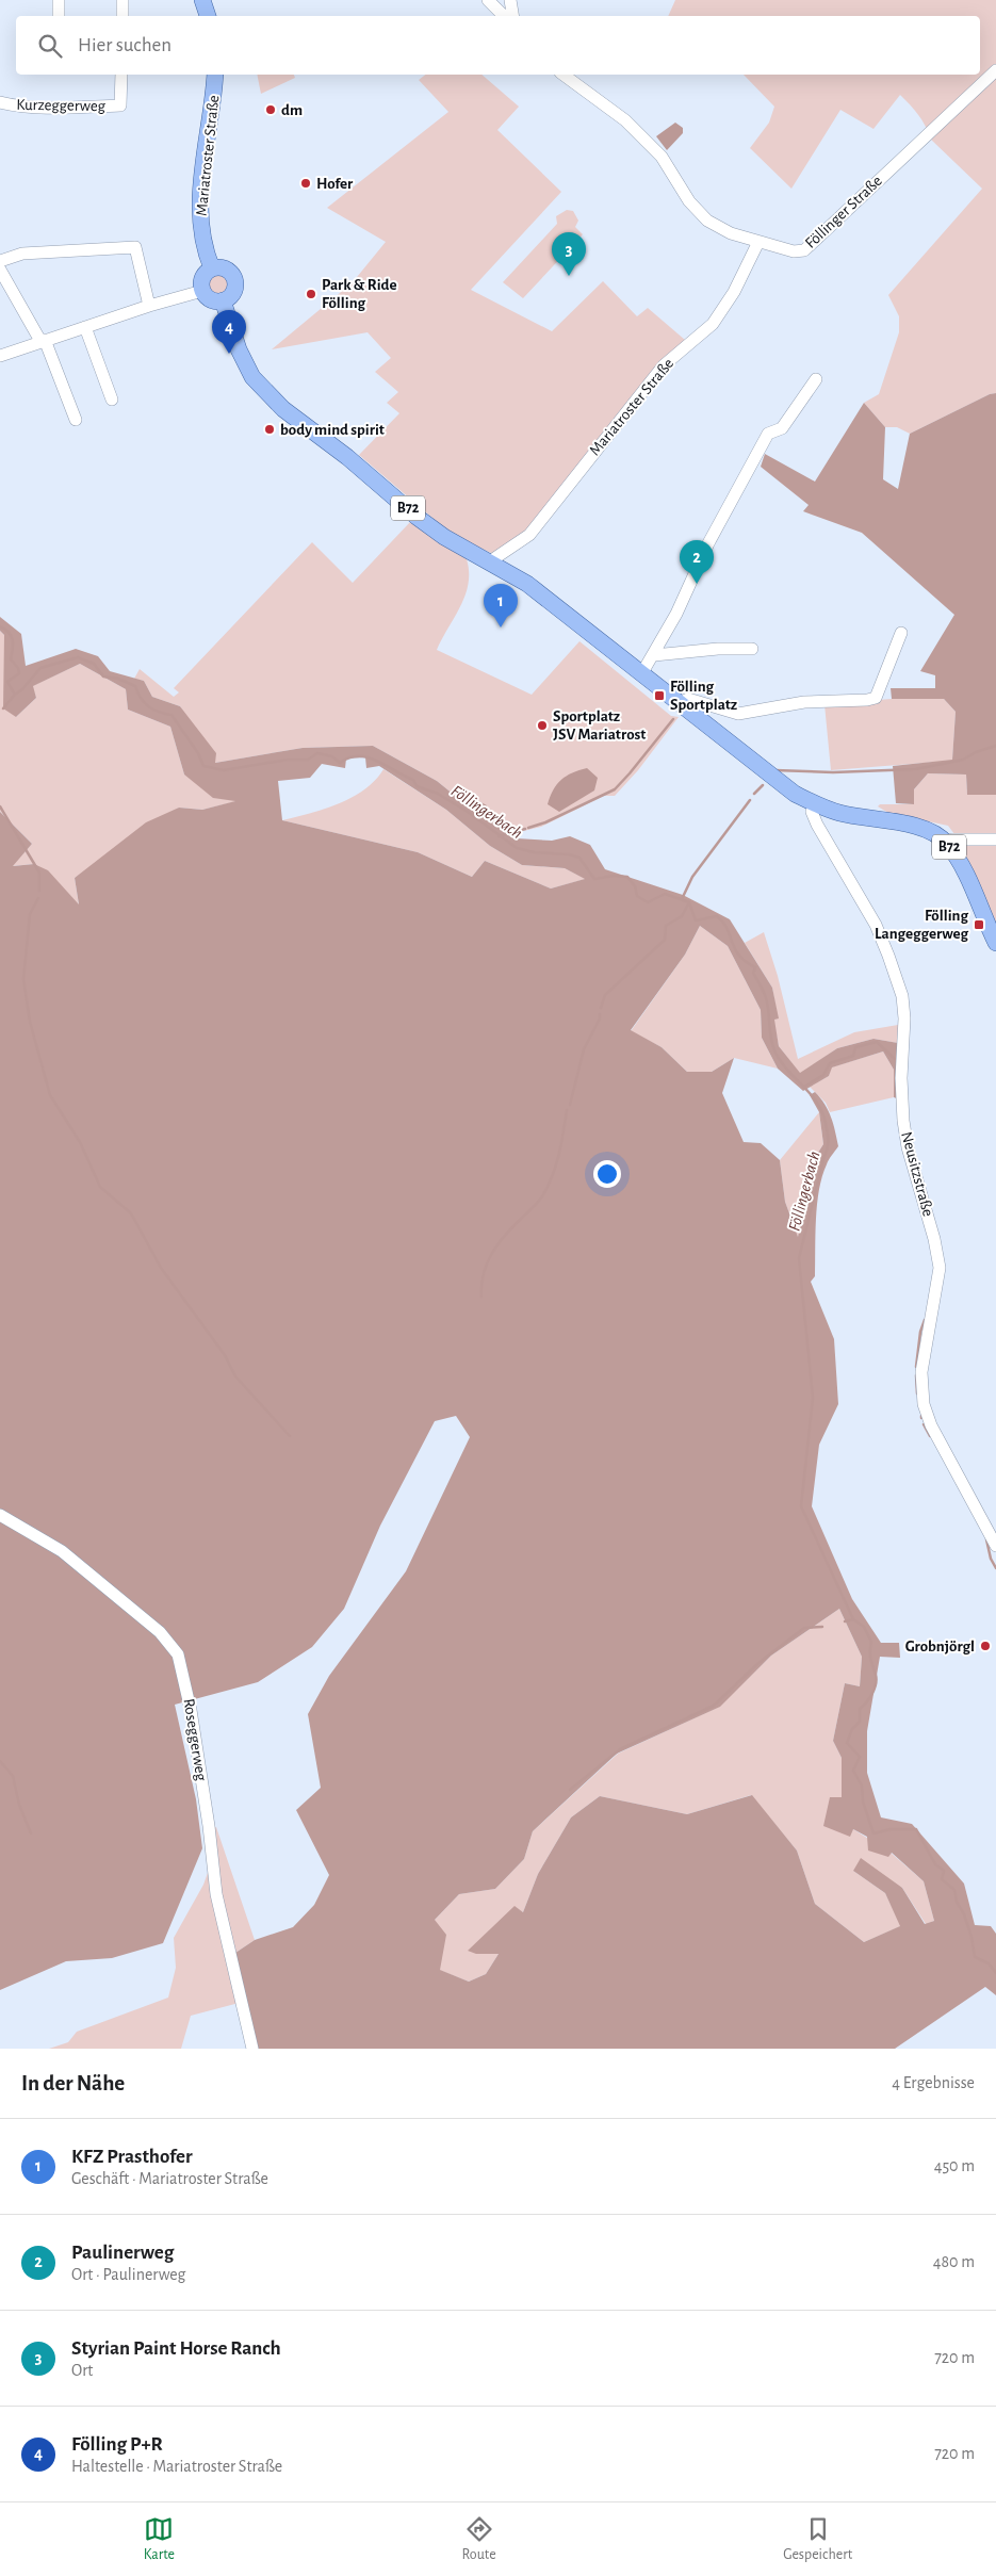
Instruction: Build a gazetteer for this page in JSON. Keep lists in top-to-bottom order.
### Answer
{
  "streets": {
    "main road": ["Mariatroster Straße", "B72"],
    "street": [
      "Kurzeggerweg",
      "Föllinger Straße",
      "Neusitzstraße",
      "Roseggerweg"
    ]
  },
  "crossings": [
    ["Mariatroster Straße", "Föllinger Straße"],
    ["Mariatroster Straße", "B72"],
    ["B72", "Neusitzstraße"]
  ],
  "water": ["Föllingerbach"],
  "places": {
    "other": [
      "dm",
      "Hofer",
      "Park & Ride Fölling",
      "body mind spirit",
      "Sportplatz JSV Mariatrost",
      "Grobnjörgl"
    ],
    "transit": ["Fölling Sportplatz", "Fölling Langeggerweg"]
  },
  "page": {
    "search": "Hier suchen",
    "pins": [
      "3",
      "4",
      "2",
      "1"
    ],
    "heading": ["In der Nähe", "4 Ergebnisse"],
    "list": [
      {
        "mark": "1",
        "name": "KFZ Prasthofer",
        "note": "Geschäft · Mariatroster Straße",
        "value": "450 m"
      },
      {
        "mark": "2",
        "name": "Paulinerweg",
        "note": "Ort · Paulinerweg",
        "value": "480 m"
      },
      {
        "mark": "3",
        "name": "Styrian Paint Horse Ranch",
        "note": "Ort",
        "value": "720 m"
      },
      {
        "mark": "4",
        "name": "Fölling P+R",
        "note": "Haltestelle · Mariatroster Straße",
        "value": "720 m"
      }
    ],
    "nav": ["Karte", "Route", "Gespeichert"]
  }
}
